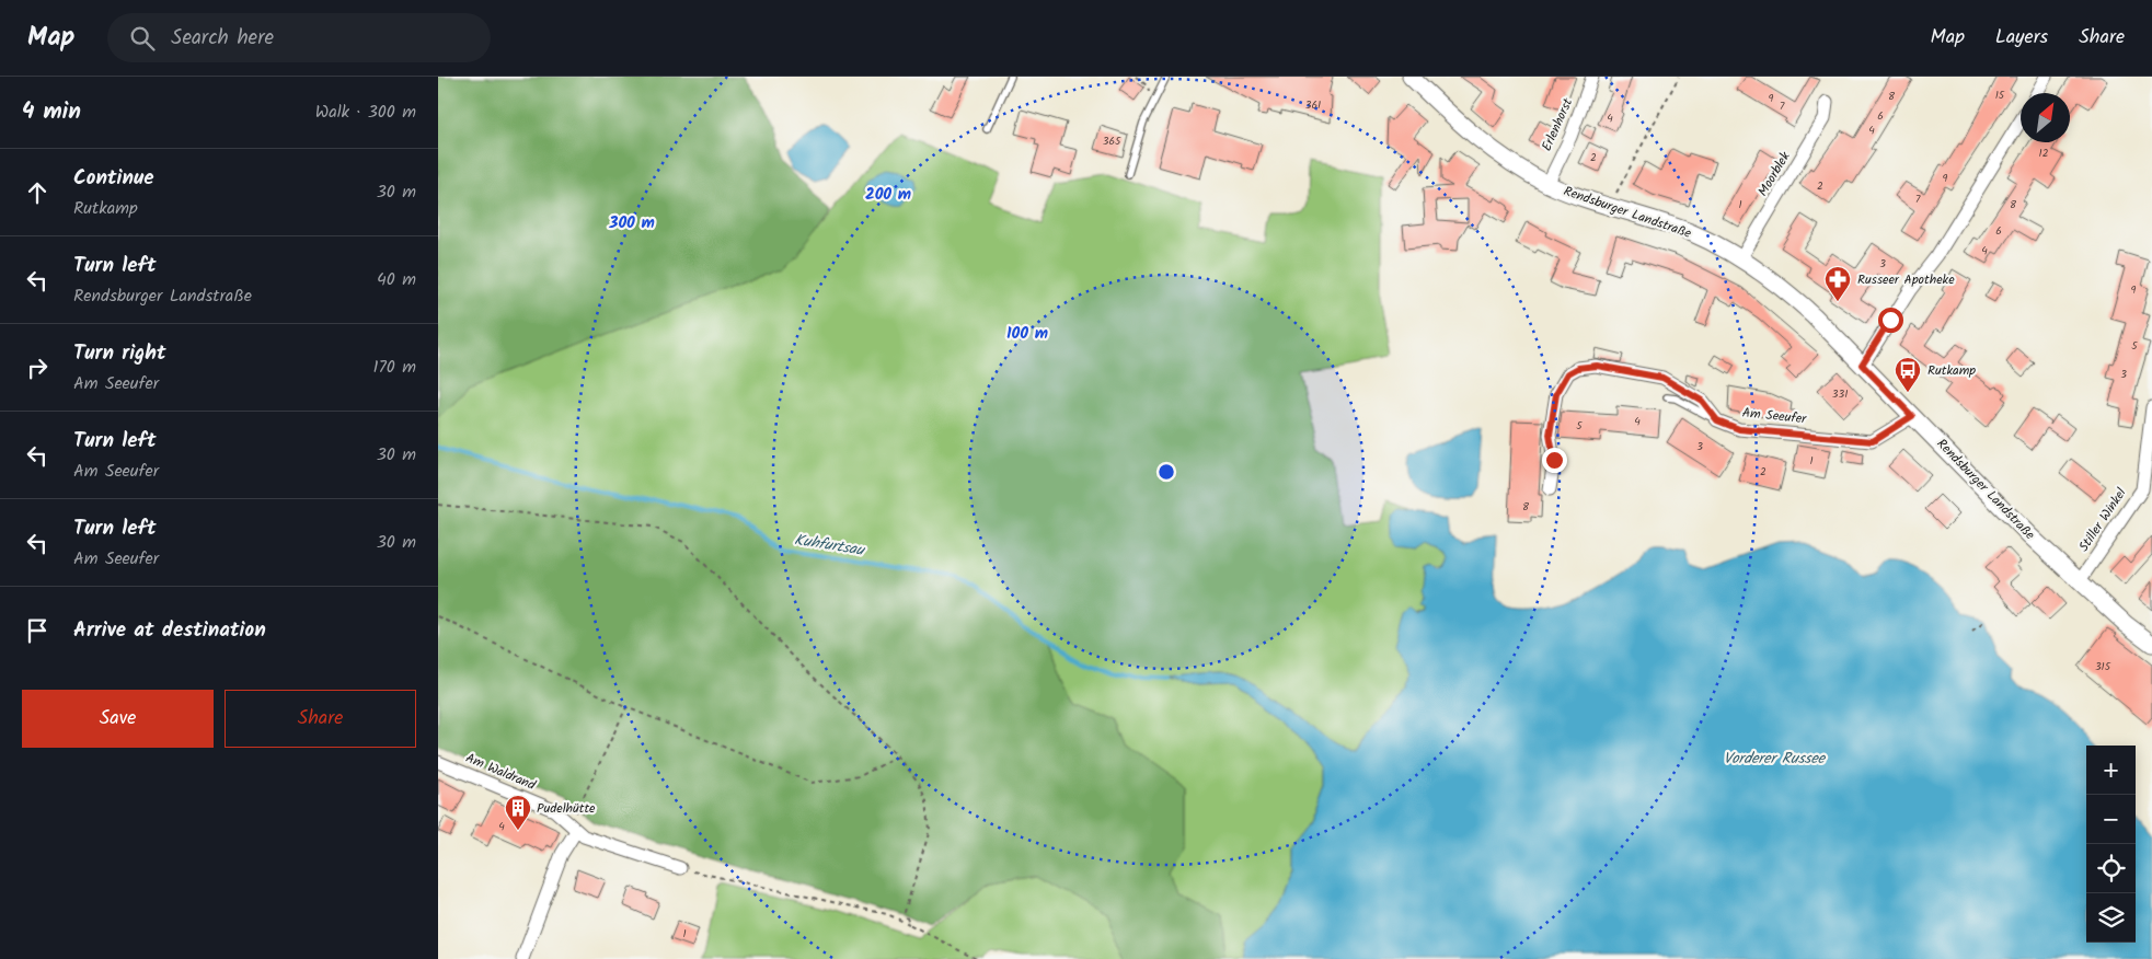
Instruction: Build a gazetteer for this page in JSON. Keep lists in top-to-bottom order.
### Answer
{
  "streets": {
    "street": [
      "Erlenhorst",
      "Moorblek",
      "Rendsburger Landstraße",
      "Am Seeufer",
      "Stiller Winkel",
      "Am Waldrand"
    ]
  },
  "crossings": [
    ["Erlenhorst", "Rendsburger Landstraße"],
    ["Moorblek", "Rendsburger Landstraße"],
    ["Rendsburger Landstraße", "Am Seeufer"],
    ["Rendsburger Landstraße", "Stiller Winkel"]
  ],
  "water": ["Kuhfurtsau", "Vorderer Russee"],
  "places": {
    "pharmacy": ["Russeer Apotheke"],
    "bus stop": ["Rutkamp"],
    "building": ["Pudelhütte"]
  },
  "house_numbers": [
    "15",
    "8",
    "9",
    "361",
    "7",
    "6",
    "4",
    "4",
    "365",
    "12",
    "2",
    "9",
    "2",
    "7",
    "1",
    "8",
    "6",
    "4",
    "3",
    "9",
    "5",
    "3",
    "331",
    "4",
    "5",
    "3",
    "1",
    "2",
    "8",
    "315",
    "4",
    "1"
  ],
  "north": "top right",
  "page": {
    "header": "Map",
    "search": "Search here",
    "nav": ["Map", "Layers", "Share"],
    "heading": ["4 min", "Walk · 300 m"],
    "list": [
      ["Continue", "Rutkamp", "30 m"],
      ["Turn left", "Rendsburger Landstraße", "40 m"],
      ["Turn right", "Am Seeufer", "170 m"],
      ["Turn left", "Am Seeufer", "30 m"],
      ["Turn left", "Am Seeufer", "30 m"],
      "Arrive at destination"
    ],
    "buttons": ["Save", "Share"],
    "map_buttons": ["+", "−"]
  },
  "rings": ["200 m", "300 m", "100 m"]
}
